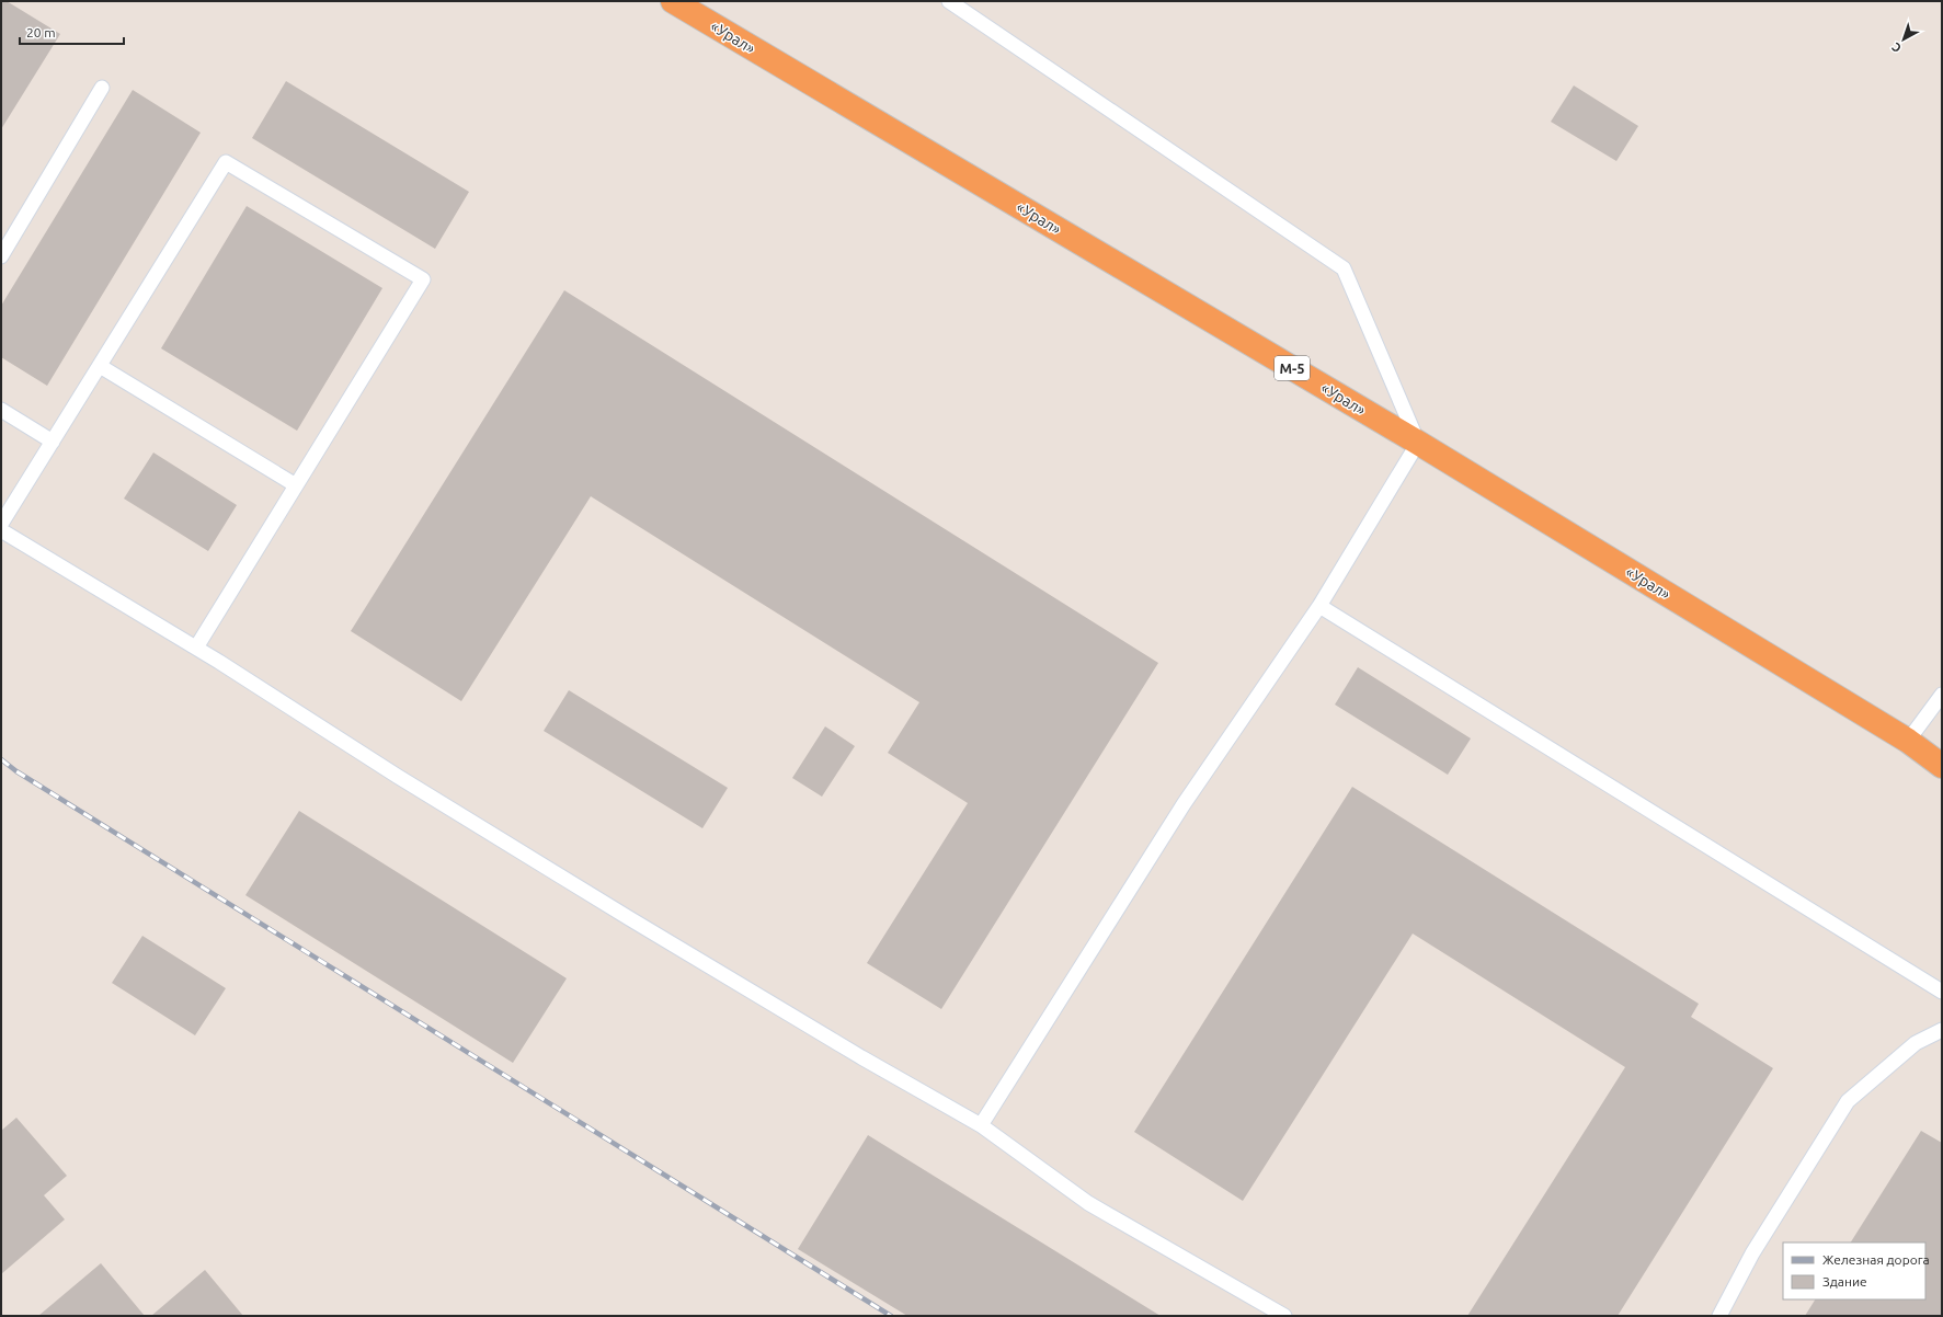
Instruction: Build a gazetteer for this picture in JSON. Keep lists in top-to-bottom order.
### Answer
{
  "streets": {
    "highway": ["«Урал»", "М-5"]
  },
  "legend": ["Железная дорога", "Здание"],
  "scale_bar": "20 m",
  "north": "bottom left"
}
